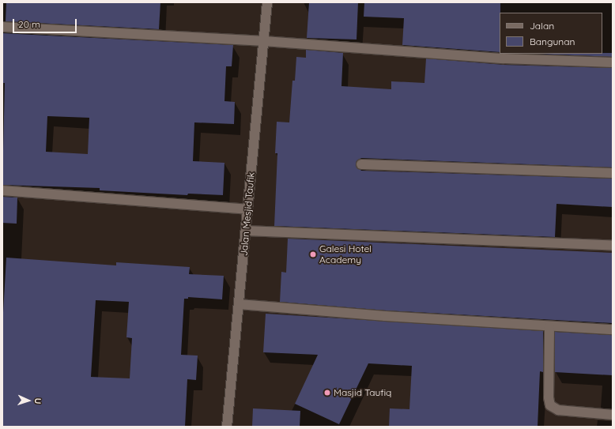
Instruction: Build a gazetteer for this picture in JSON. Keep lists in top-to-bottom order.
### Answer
{
  "streets": {
    "street": ["Jalan Mesjid Taufik"]
  },
  "places": ["Galesi Hotel Academy", "Masjid Taufiq"],
  "legend": ["Jalan", "Bangunan"],
  "scale_bar": "20 m",
  "north": "right"
}
